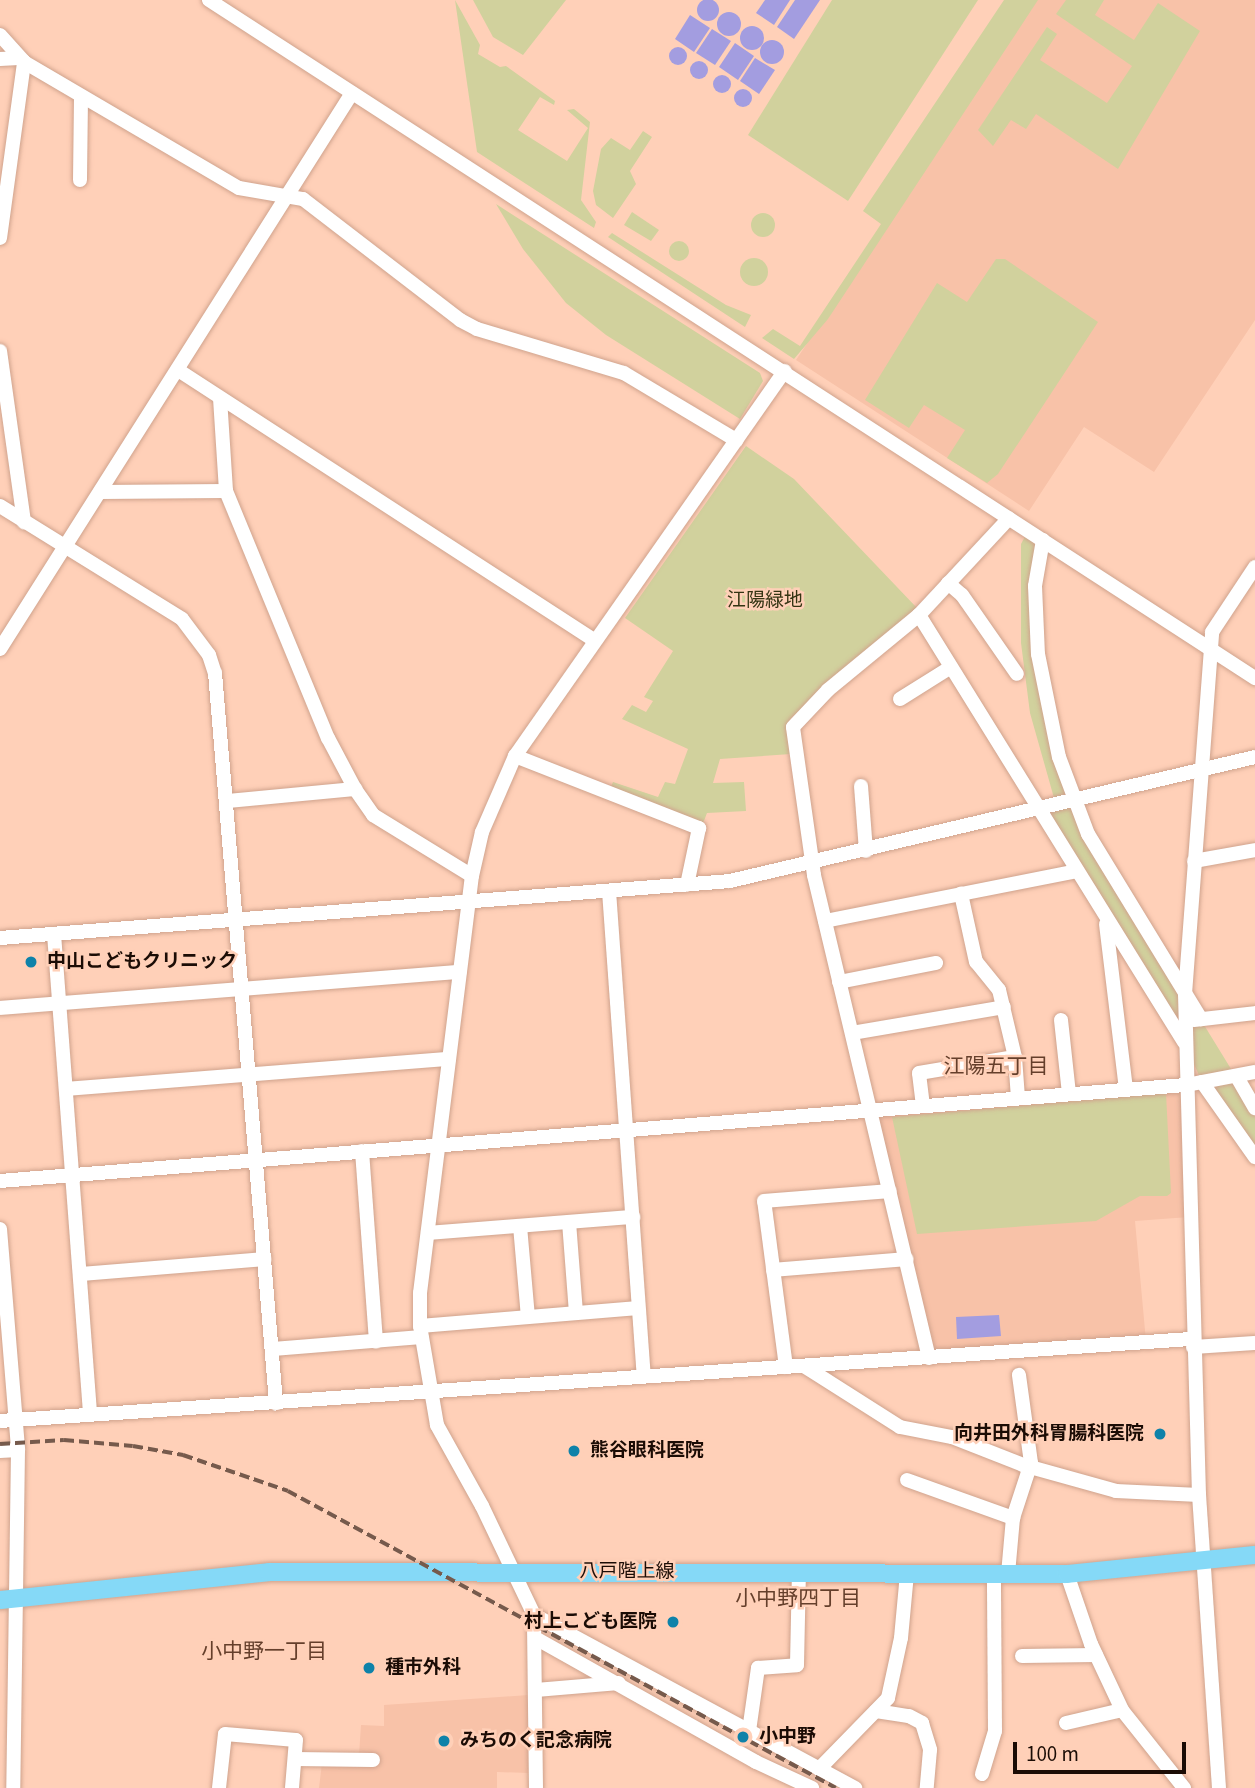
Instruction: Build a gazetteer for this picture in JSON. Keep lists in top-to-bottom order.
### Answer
{
  "streets": {
    "main road": ["八戸階上線"]
  },
  "districts": ["江陽五丁目", "小中野四丁目", "小中野一丁目"],
  "parks": ["江陽緑地"],
  "places": [
    "中山こどもクリニック",
    "向井田外科胃腸科医院",
    "熊谷眼科医院",
    "村上こども医院",
    "種市外科",
    "小中野",
    "みちのく記念病院"
  ],
  "scale_bar": "100 m"
}
